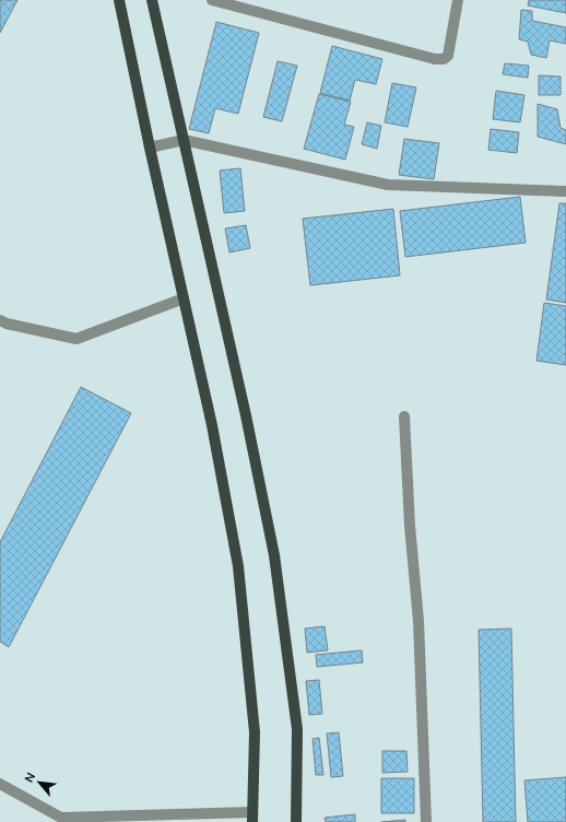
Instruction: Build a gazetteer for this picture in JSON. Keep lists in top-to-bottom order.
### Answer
{
  "north": "top left"
}
